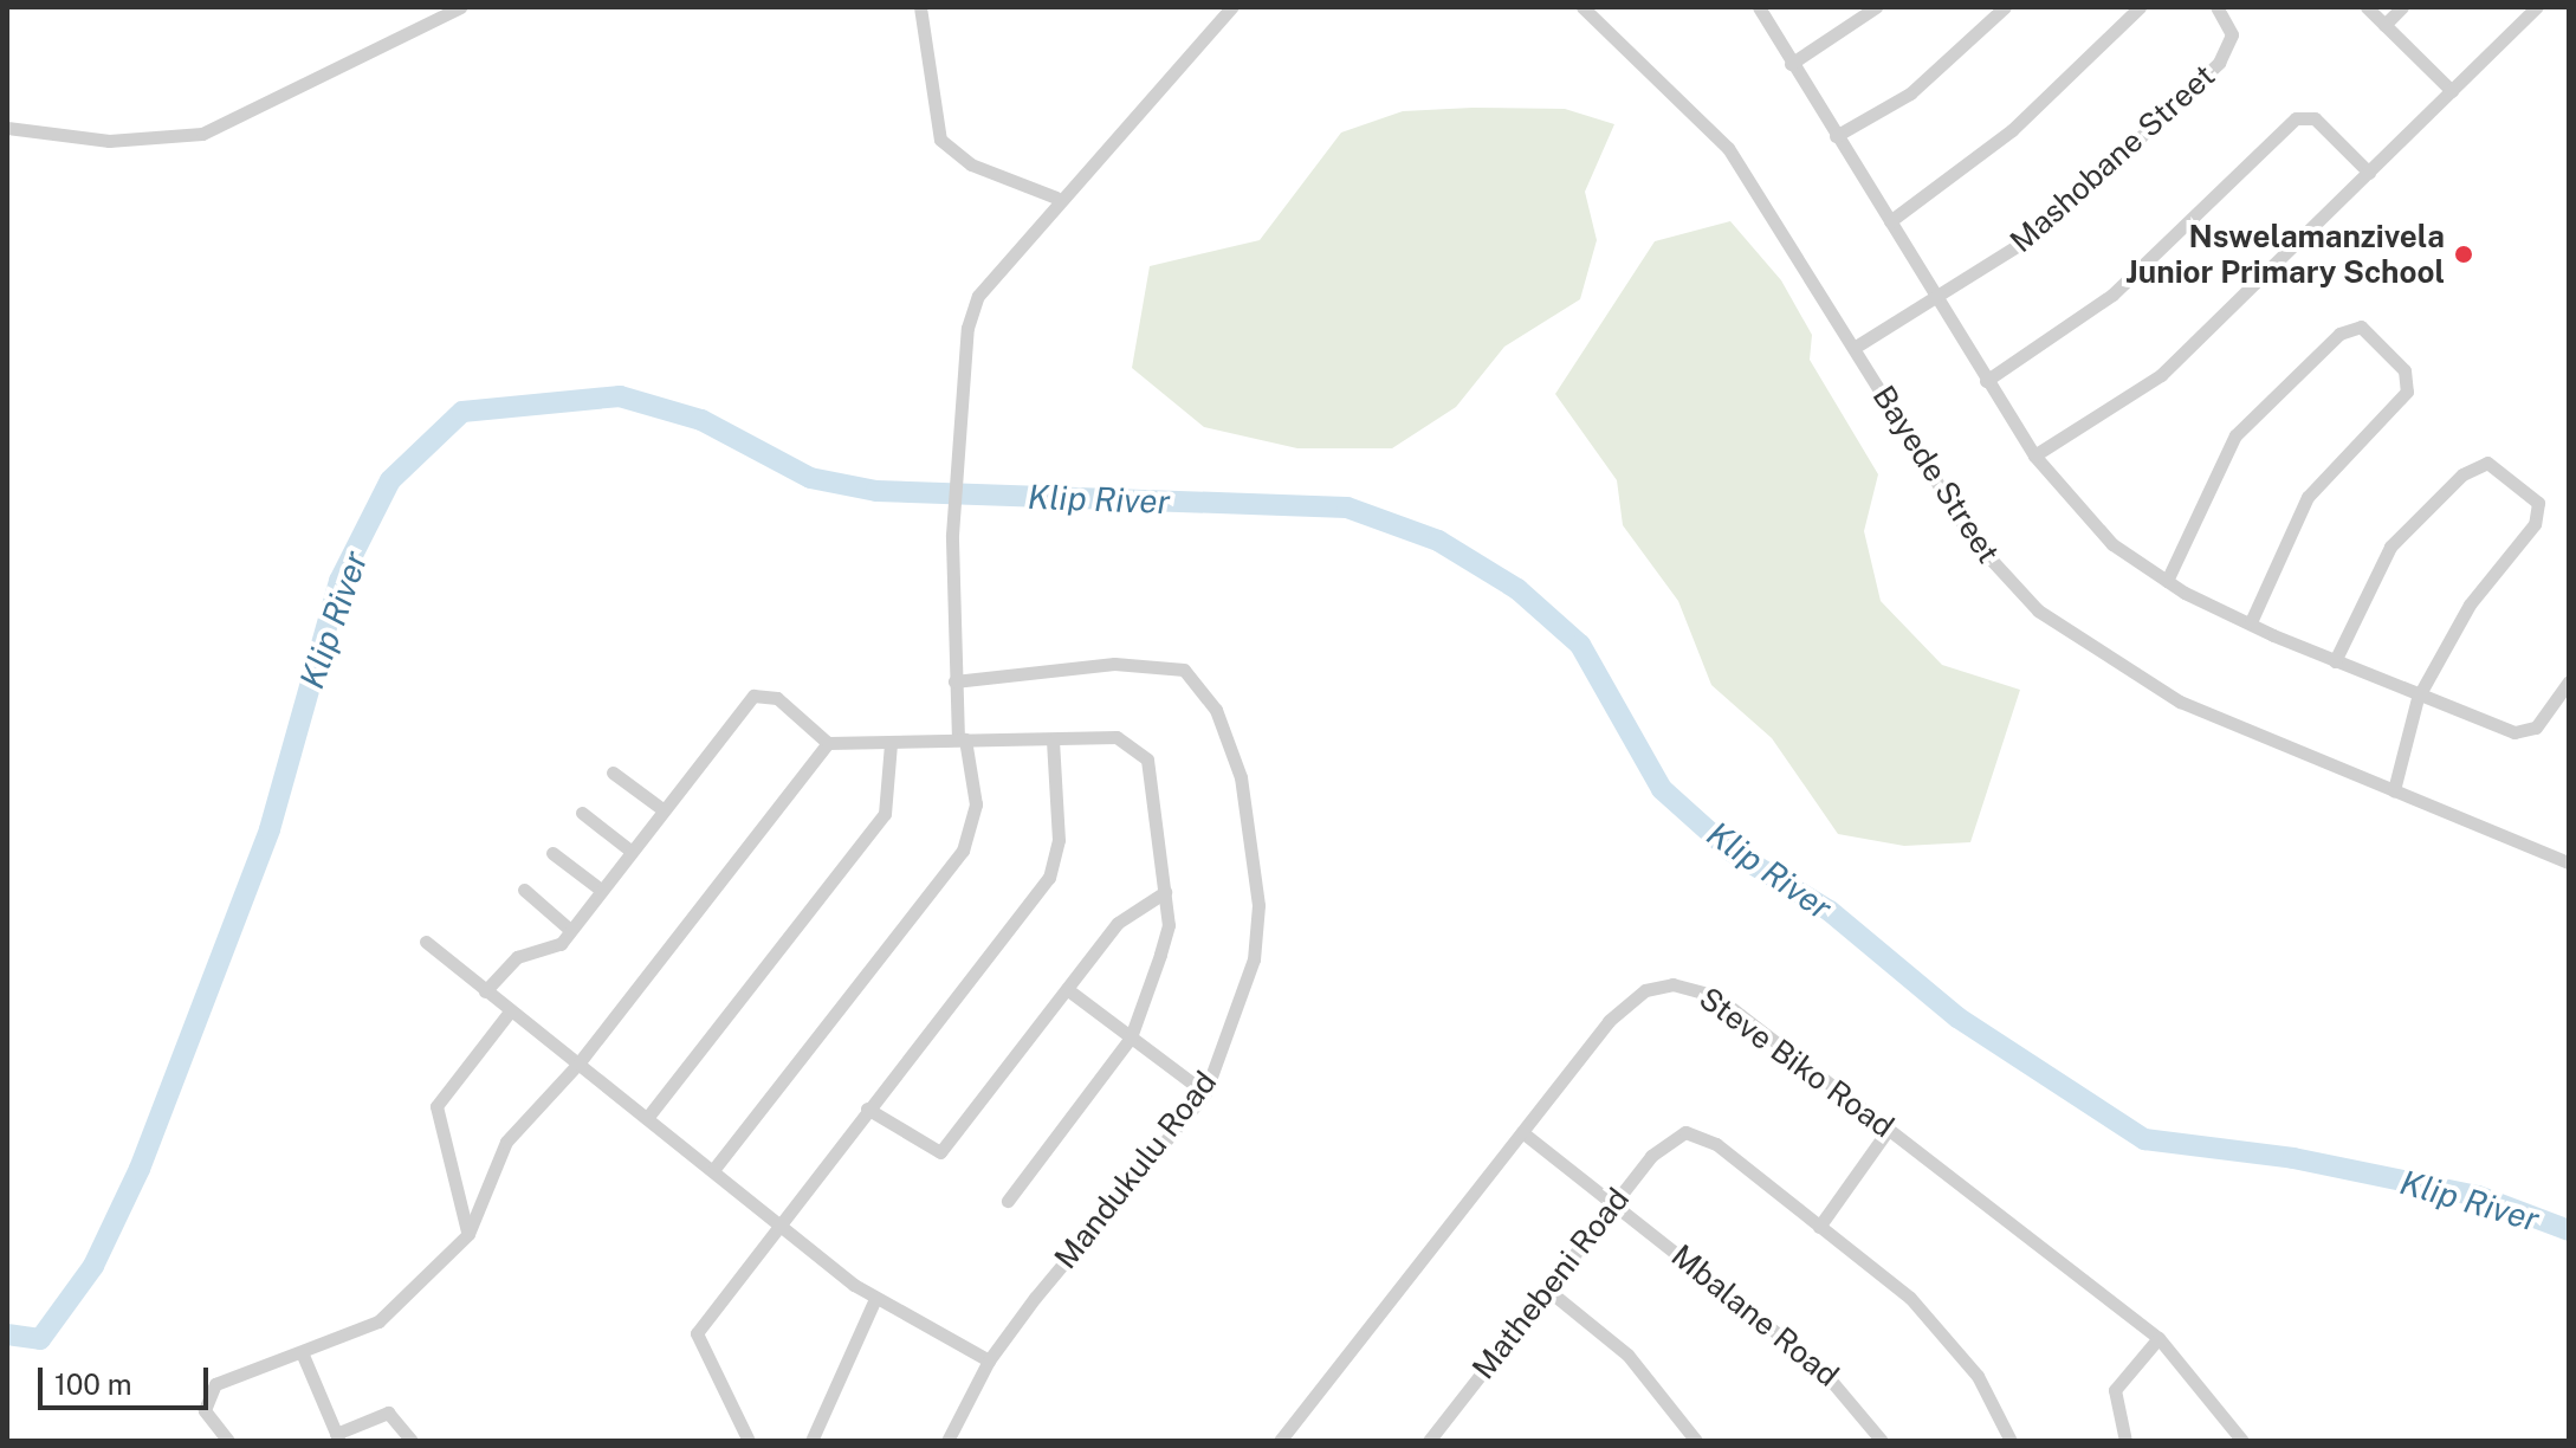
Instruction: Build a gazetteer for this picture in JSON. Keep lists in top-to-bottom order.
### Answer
{
  "streets": {
    "street": [
      "Mashobane Street",
      "Bayede Street",
      "Steve Biko Road",
      "Mandukulu Road",
      "Mathebeni Road",
      "Mbalane Road"
    ]
  },
  "crossings": [
    ["Mashobane Street", "Bayede Street"],
    ["Steve Biko Road", "Mbalane Road"],
    ["Mathebeni Road", "Mbalane Road"]
  ],
  "water": ["Klip River"],
  "places": ["Nswelamanzivela Junior Primary School"],
  "scale_bar": "100 m"
}
